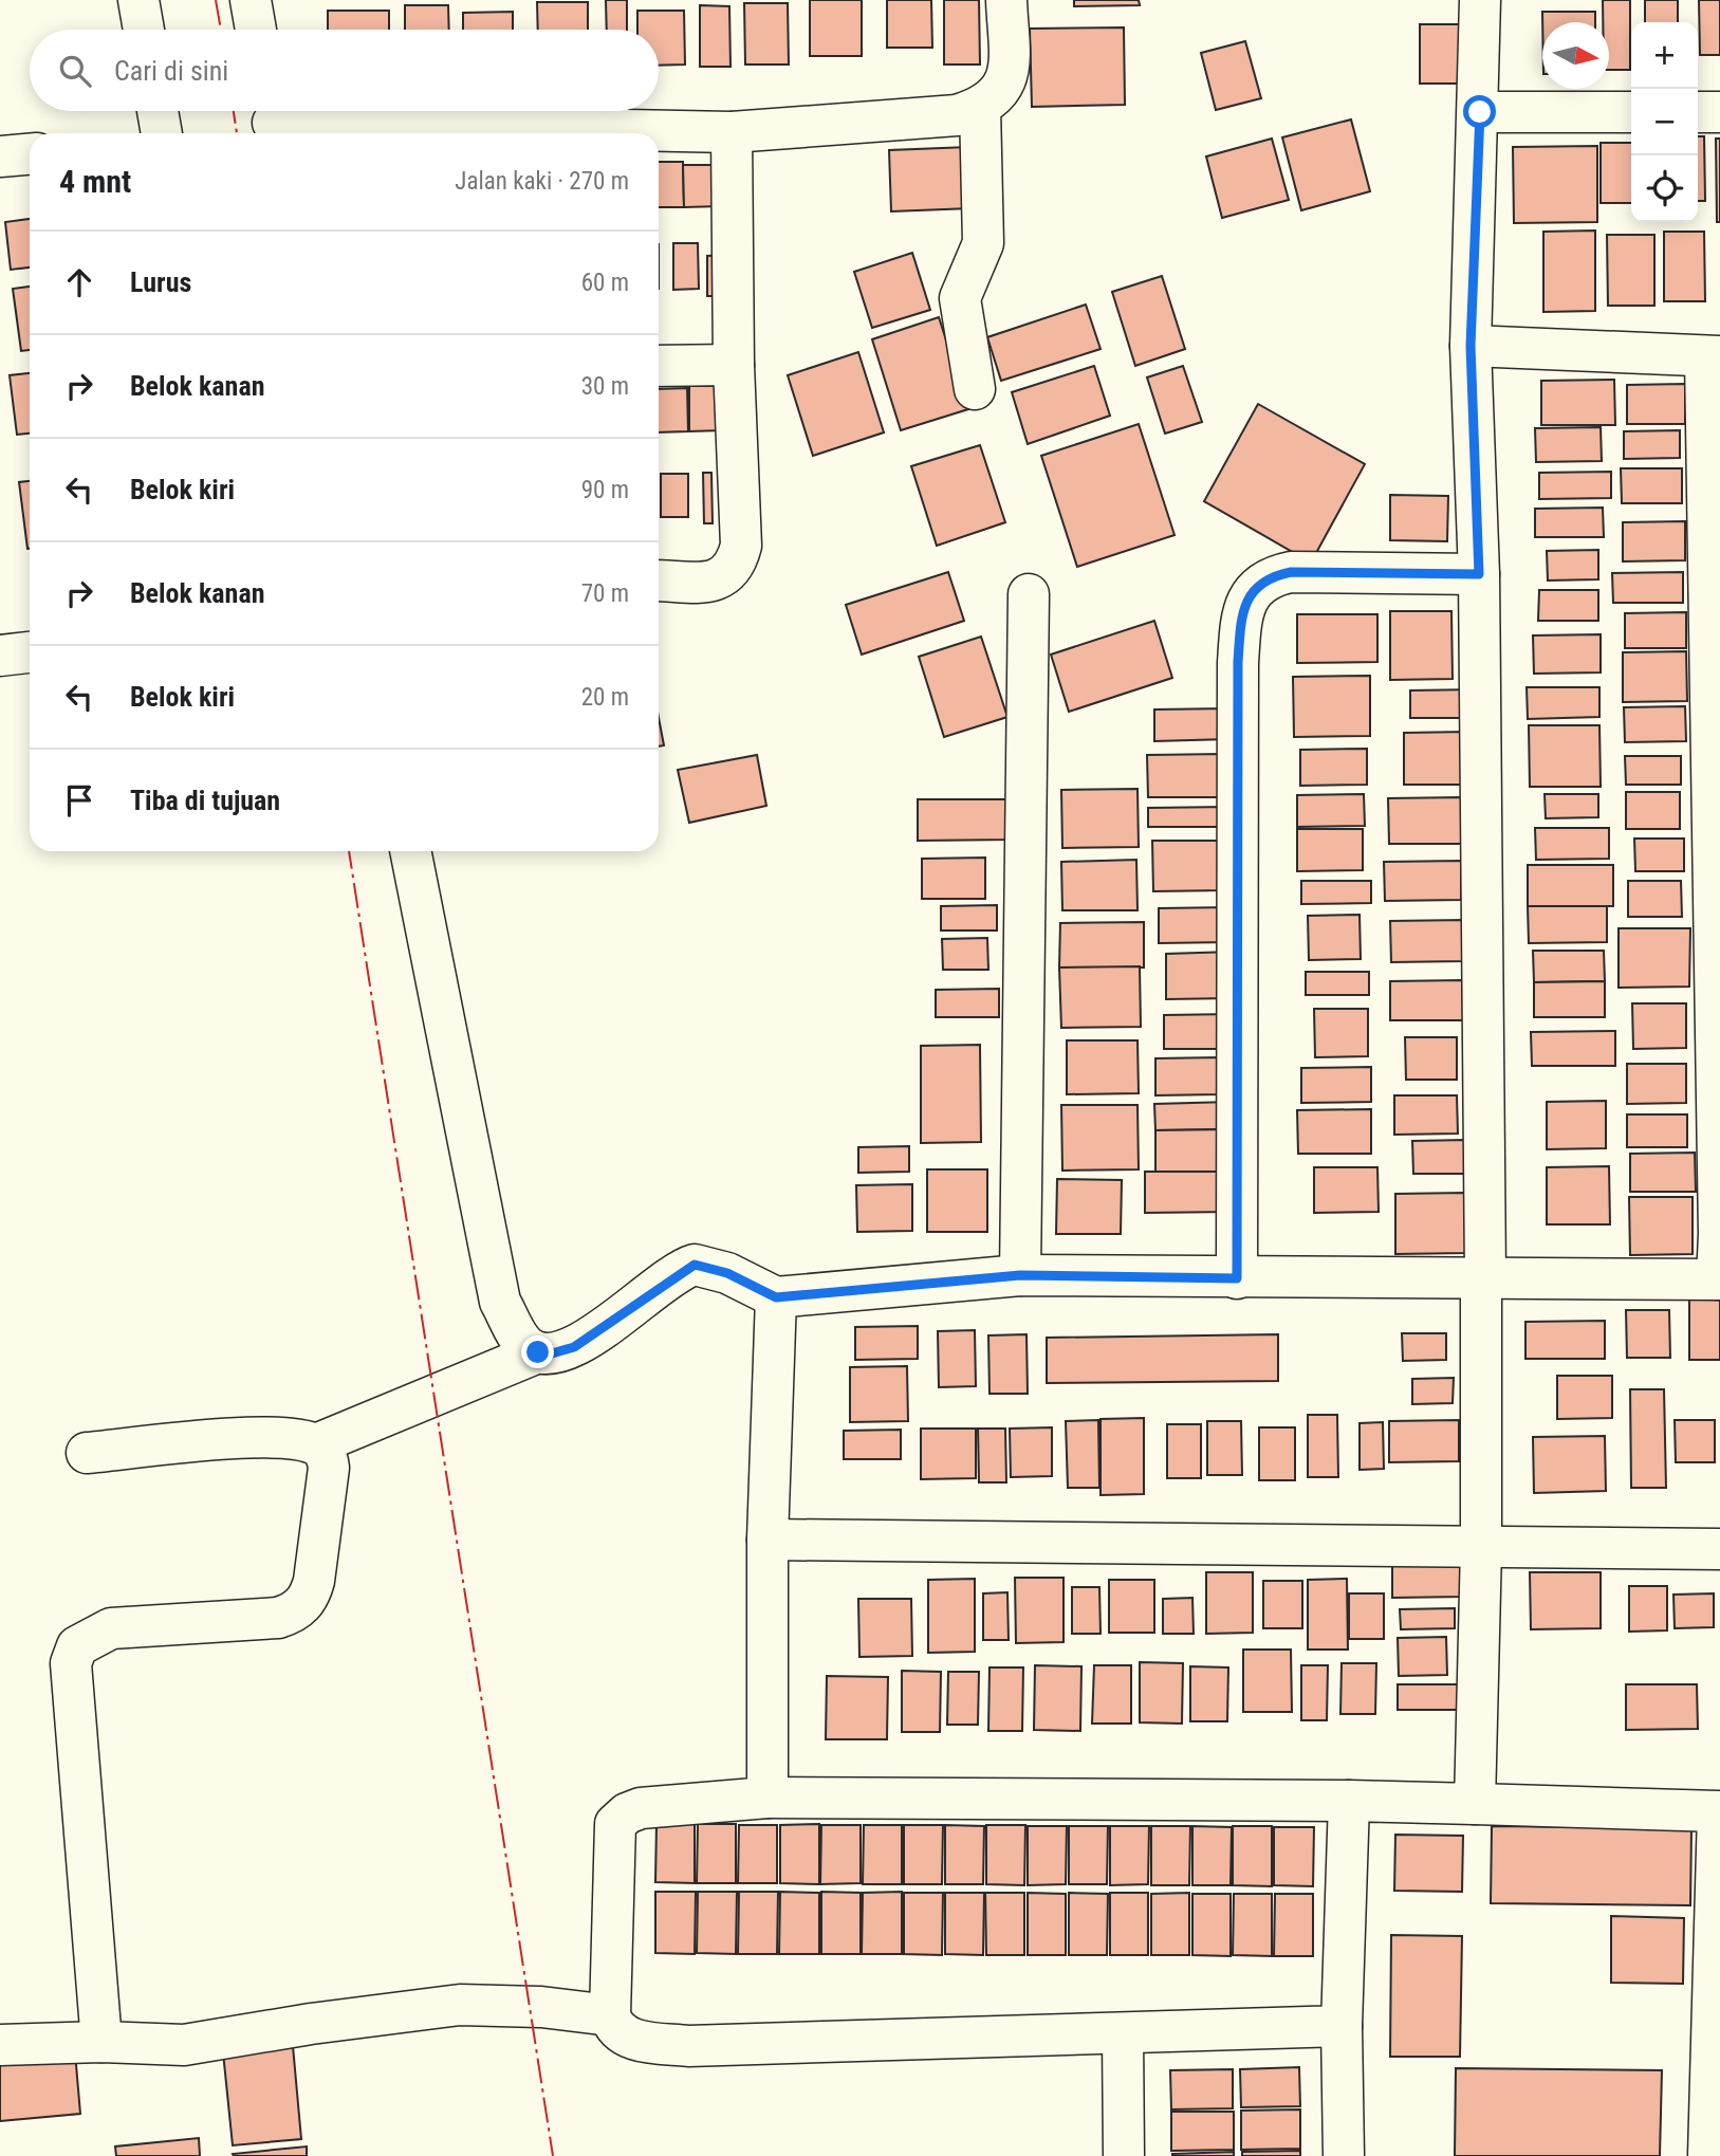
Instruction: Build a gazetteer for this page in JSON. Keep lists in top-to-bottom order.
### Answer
{
  "north": "right",
  "page": {
    "map_buttons": ["+", "−"],
    "search": "Cari di sini",
    "heading": ["4 mnt", "Jalan kaki · 270 m"],
    "list": [
      ["Lurus", "60 m"],
      ["Belok kanan", "30 m"],
      ["Belok kiri", "90 m"],
      ["Belok kanan", "70 m"],
      ["Belok kiri", "20 m"],
      "Tiba di tujuan"
    ]
  }
}
